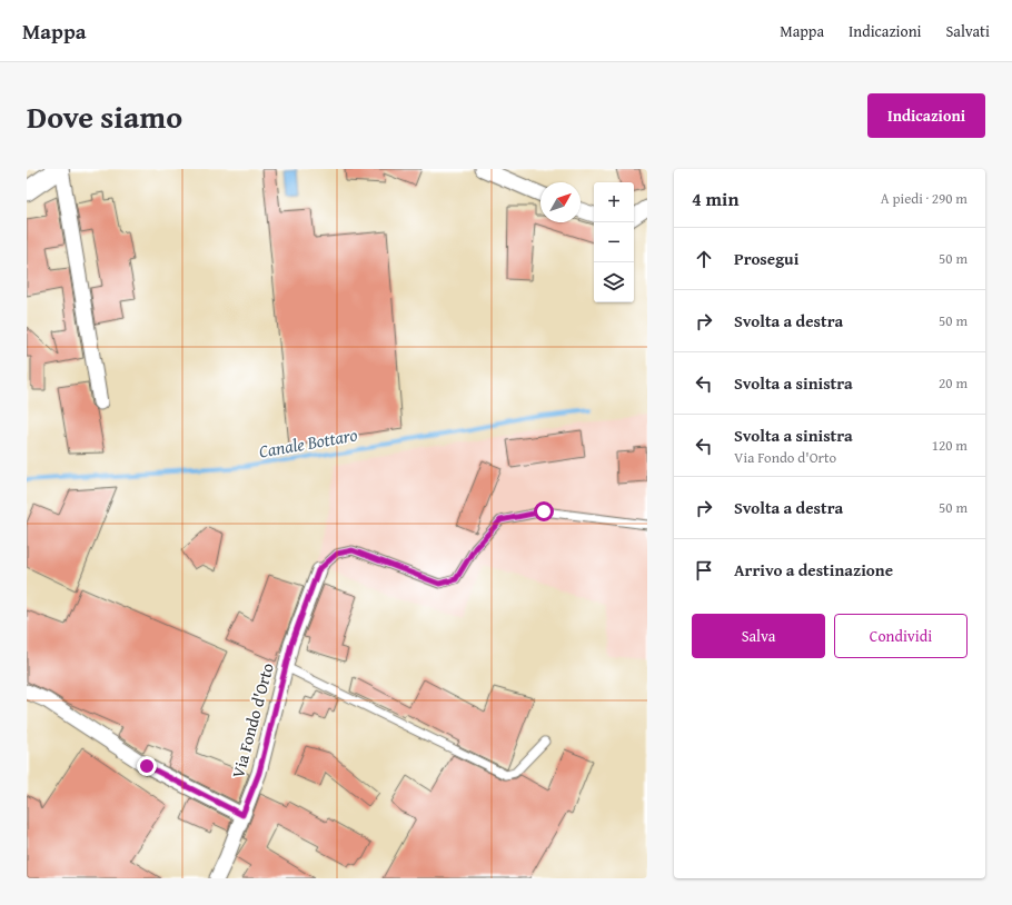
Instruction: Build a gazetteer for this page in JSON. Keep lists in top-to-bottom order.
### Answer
{
  "streets": {
    "street": ["Via Fondo d'Orto"]
  },
  "water": ["Canale Bottaro"],
  "north": "top right",
  "page": {
    "header": "Mappa",
    "nav": ["Mappa", "Indicazioni", "Salvati"],
    "title": "Dove siamo",
    "buttons": [
      "Indicazioni",
      ["Salva", "Condividi"]
    ],
    "heading": ["4 min", "A piedi · 290 m"],
    "map_buttons": ["+", "−"],
    "list": [
      ["Prosegui", "50 m"],
      ["Svolta a destra", "50 m"],
      ["Svolta a sinistra", "20 m"],
      ["Svolta a sinistra", "Via Fondo d'Orto", "120 m"],
      ["Svolta a destra", "50 m"],
      "Arrivo a destinazione"
    ]
  }
}
